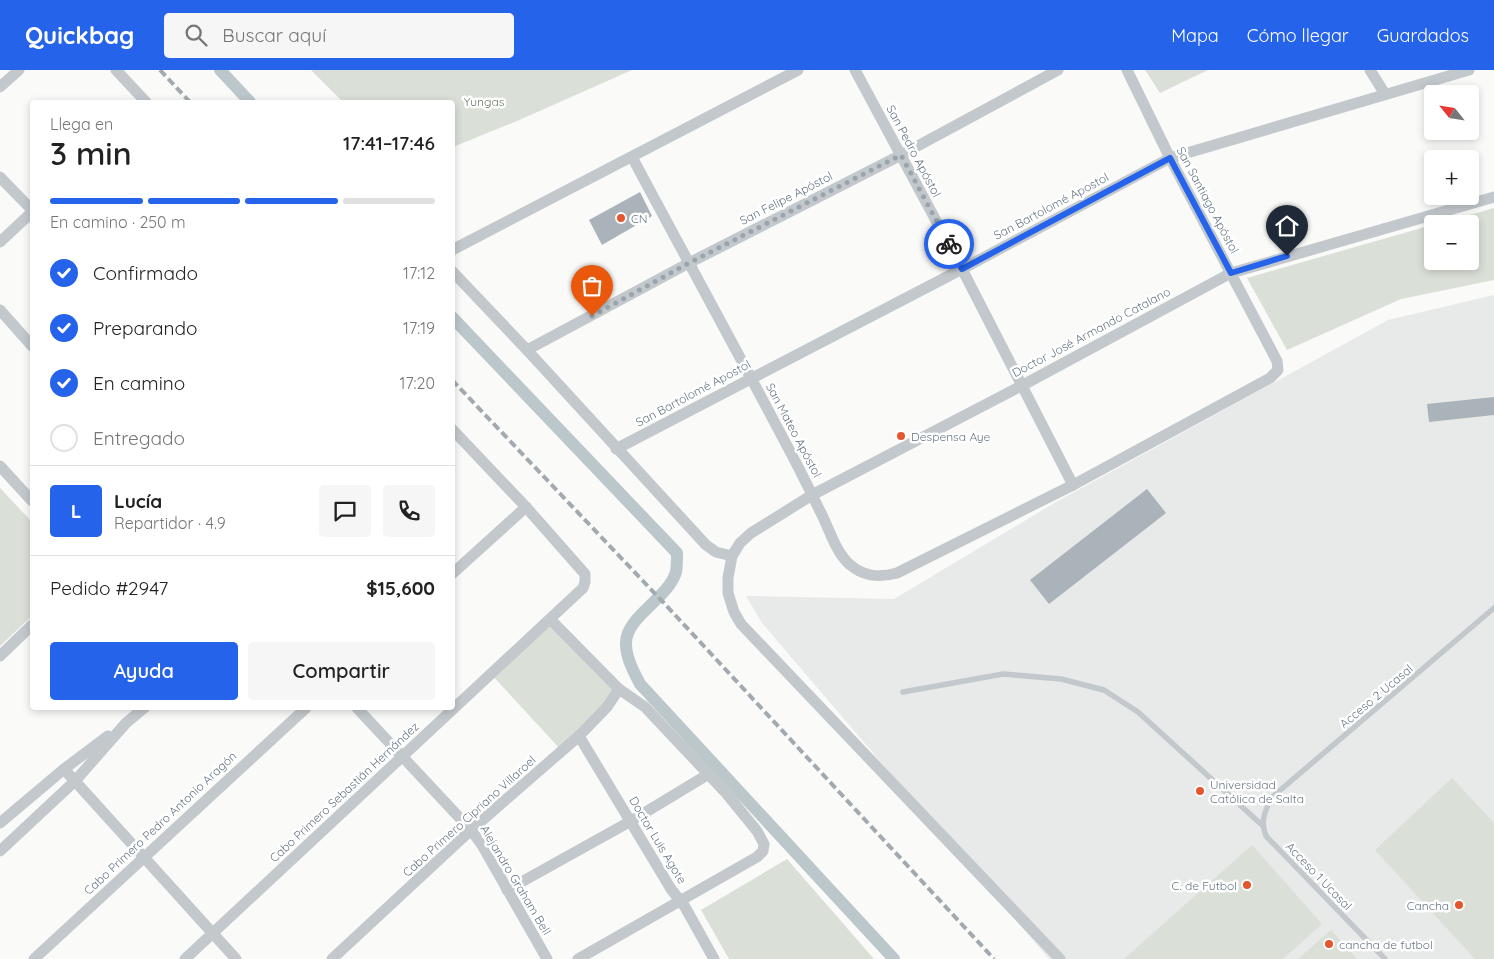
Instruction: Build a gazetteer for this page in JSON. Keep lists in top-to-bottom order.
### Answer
{
  "streets": {
    "street": [
      "San Pedro Apóstol",
      "San Felipe Apóstol",
      "San Santiago Apóstol",
      "San Bartolomé Apostol",
      "Doctor José Armando Catalano",
      "San Mateo Apóstol",
      "Cabo Primero Sebastián Hernández",
      "Cabo Primero Cipriano Villaroel",
      "Cabo Primero Pedro Antonio Aragón",
      "Doctor Luis Agote",
      "Alejandro Graham Bell"
    ],
    "lane": ["Acceso 2 Ucasal", "Acceso 1 Ucasal"]
  },
  "crossings": [
    ["San Pedro Apóstol", "San Felipe Apóstol"],
    ["San Pedro Apóstol", "San Santiago Apóstol"],
    ["San Pedro Apóstol", "San Bartolomé Apostol"],
    ["San Pedro Apóstol", "Doctor José Armando Catalano"],
    ["San Pedro Apóstol", "San Mateo Apóstol"],
    ["San Felipe Apóstol", "San Mateo Apóstol"],
    ["San Santiago Apóstol", "San Bartolomé Apostol"],
    ["San Santiago Apóstol", "Doctor José Armando Catalano"],
    ["San Santiago Apóstol", "San Mateo Apóstol"],
    ["San Bartolomé Apostol", "San Mateo Apóstol"],
    ["Doctor José Armando Catalano", "San Mateo Apóstol"],
    ["Acceso 2 Ucasal", "Acceso 1 Ucasal"],
    ["Cabo Primero Sebastián Hernández", "Alejandro Graham Bell"],
    ["Cabo Primero Cipriano Villaroel", "Doctor Luis Agote"],
    ["Cabo Primero Cipriano Villaroel", "Alejandro Graham Bell"]
  ],
  "parks": ["Yungas"],
  "places": [
    "CN",
    "Despensa Aye",
    "Universidad Católica de Salta",
    "C. de Futbol",
    "Cancha",
    "cancha de futbol"
  ],
  "north": "top left",
  "page": {
    "header": "Quickbag",
    "search": "Buscar aquí",
    "nav": ["Mapa", "Cómo llegar", "Guardados"],
    "map_buttons": ["+", "−"],
    "heading": ["3 min", "Llega en", "17:41–17:46"],
    "panel": [
      "Lucía",
      "Repartidor · 4.9",
      "Pedido #2947",
      "$15,600"
    ],
    "bar": "En camino · 250 m",
    "list": [
      ["Confirmado", "17:12"],
      ["Preparando", "17:19"],
      ["En camino", "17:20"],
      "Entregado"
    ],
    "round": "L",
    "buttons": ["Ayuda", "Compartir"]
  }
}
